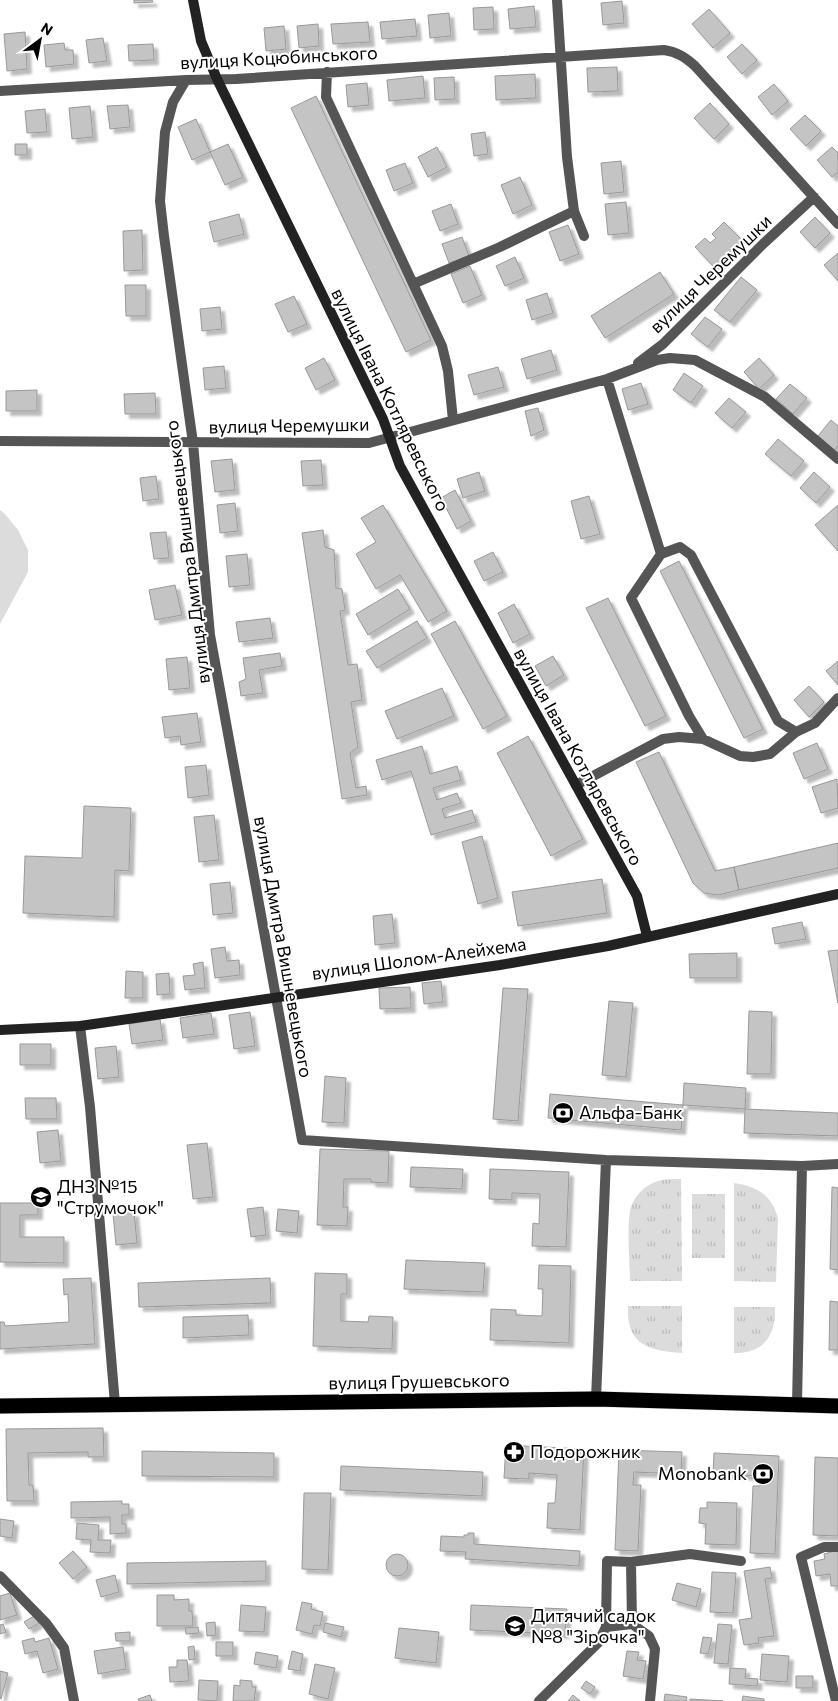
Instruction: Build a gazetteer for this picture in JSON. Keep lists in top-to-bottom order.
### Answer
{
  "streets": {
    "highway": ["вулиця Грушевського"],
    "street": [
      "вулиця Коцюбинського",
      "вулиця Черемушки",
      "вулиця Івана Котляревського",
      "вулиця Дмитра Вишневецького",
      "вулиця Шолом-Алейхема"
    ]
  },
  "crossings": [
    ["вулиця Коцюбинського", "вулиця Черемушки"],
    ["вулиця Коцюбинського", "вулиця Івана Котляревського"],
    ["вулиця Коцюбинського", "вулиця Дмитра Вишневецького"],
    ["вулиця Черемушки", "вулиця Івана Котляревського"],
    ["вулиця Черемушки", "вулиця Дмитра Вишневецького"],
    ["вулиця Івана Котляревського", "вулиця Шолом-Алейхема"],
    ["вулиця Дмитра Вишневецького", "вулиця Шолом-Алейхема"]
  ],
  "places": {
    "bank": ["Альфа-Банк", "Monobank"],
    "school or university": ["ДНЗ №15 \"Струмочок\"", "Дитячий садок №8 \"Зірочка\""],
    "pharmacy": ["Подорожник"]
  },
  "north": "top right"
}
